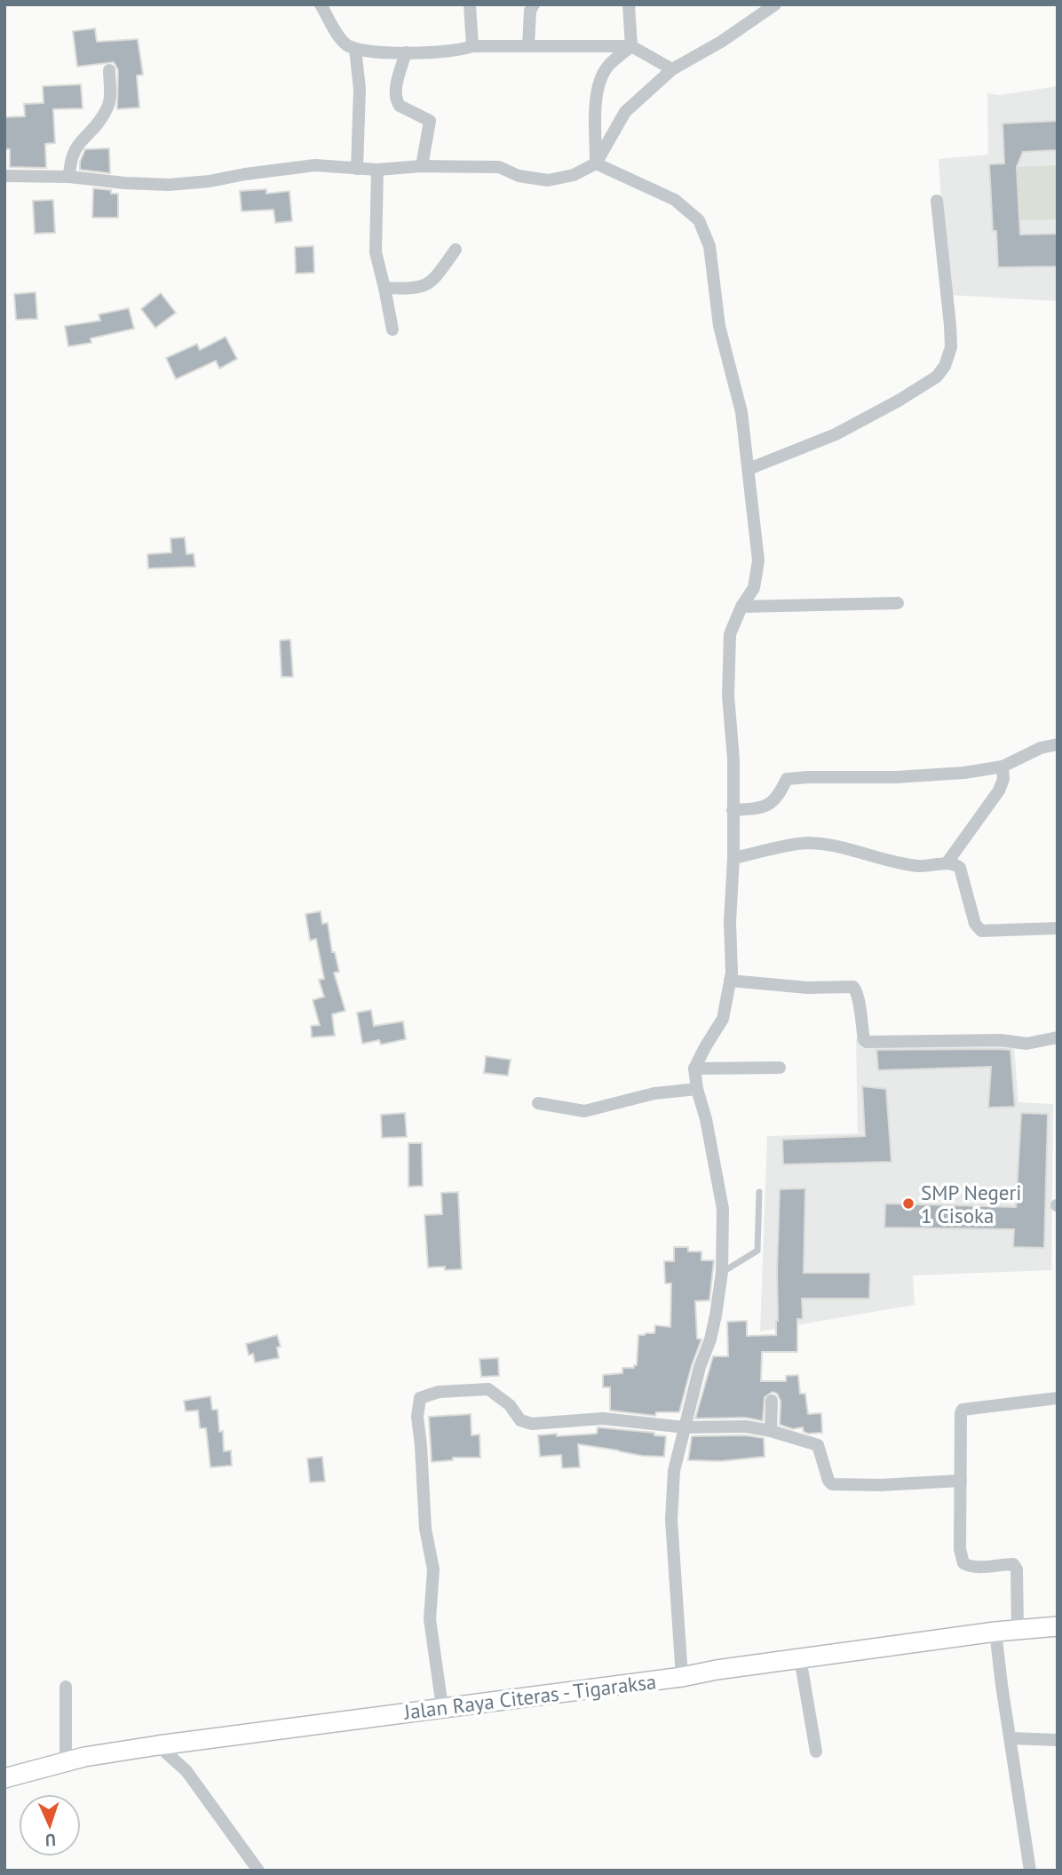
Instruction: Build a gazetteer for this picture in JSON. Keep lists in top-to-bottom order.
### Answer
{
  "streets": {
    "main road": ["Jalan Raya Citeras - Tigaraksa"]
  },
  "places": ["SMP Negeri 1 Cisoka"],
  "north": "bottom"
}
